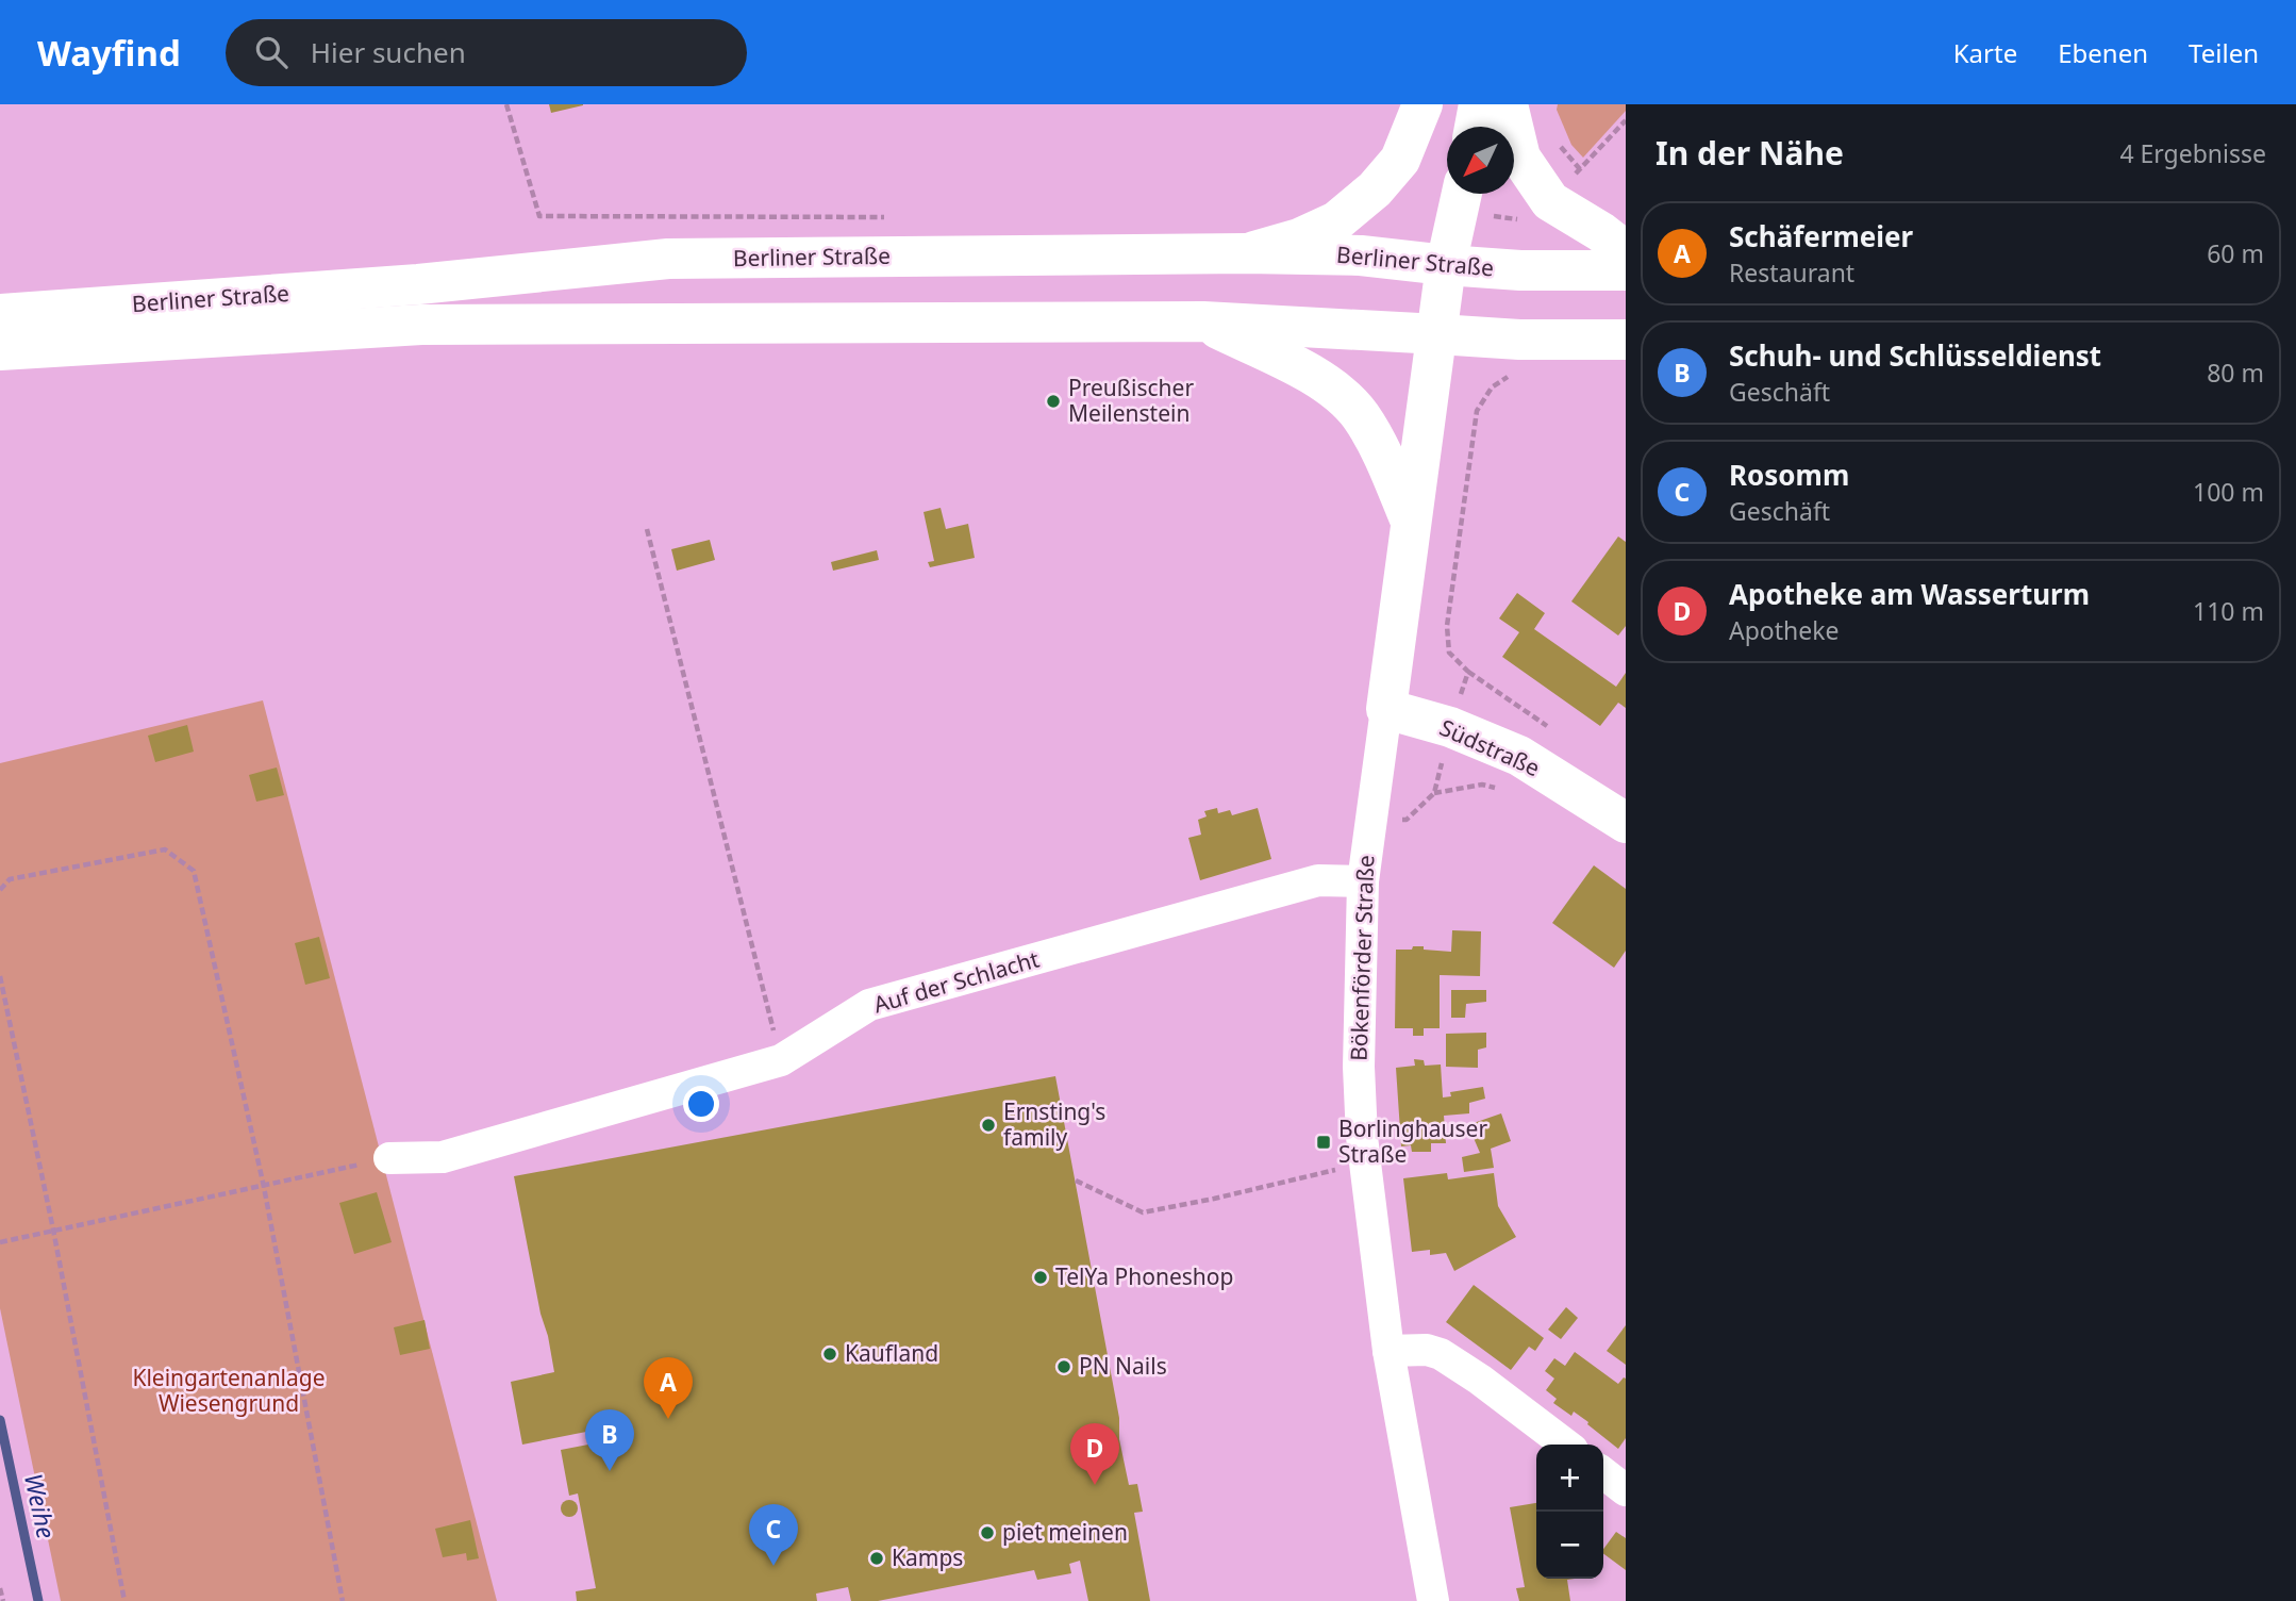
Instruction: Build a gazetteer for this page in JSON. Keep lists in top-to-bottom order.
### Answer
{
  "streets": {
    "main road": ["Berliner Straße", "Südstraße", "Bökenförder Straße"],
    "street": ["Auf der Schlacht"]
  },
  "crossings": [
    ["Berliner Straße", "Bökenförder Straße"],
    ["Südstraße", "Bökenförder Straße"],
    ["Bökenförder Straße", "Auf der Schlacht"]
  ],
  "water": ["Weihe"],
  "parks": ["Kleingartenanlage Wiesengrund"],
  "places": {
    "other": [
      "Preußischer Meilenstein",
      "Ernsting's family",
      "TelYa Phoneshop",
      "Kaufland",
      "PN Nails",
      "piet meinen",
      "Kamps"
    ],
    "transit": ["Borlinghauser Straße"]
  },
  "north": "bottom left",
  "page": {
    "header": "Wayfind",
    "search": "Hier suchen",
    "nav": ["Karte", "Ebenen", "Teilen"],
    "heading": ["In der Nähe", "4 Ergebnisse"],
    "list": [
      {
        "mark": "A",
        "name": "Schäfermeier",
        "note": "Restaurant",
        "value": "60 m"
      },
      {
        "mark": "B",
        "name": "Schuh- und Schlüsseldienst",
        "note": "Geschäft",
        "value": "80 m"
      },
      {
        "mark": "C",
        "name": "Rosomm",
        "note": "Geschäft",
        "value": "100 m"
      },
      {
        "mark": "D",
        "name": "Apotheke am Wasserturm",
        "note": "Apotheke",
        "value": "110 m"
      }
    ],
    "pins": [
      "A",
      "B",
      "D",
      "C"
    ],
    "map_buttons": ["+", "−"]
  }
}
